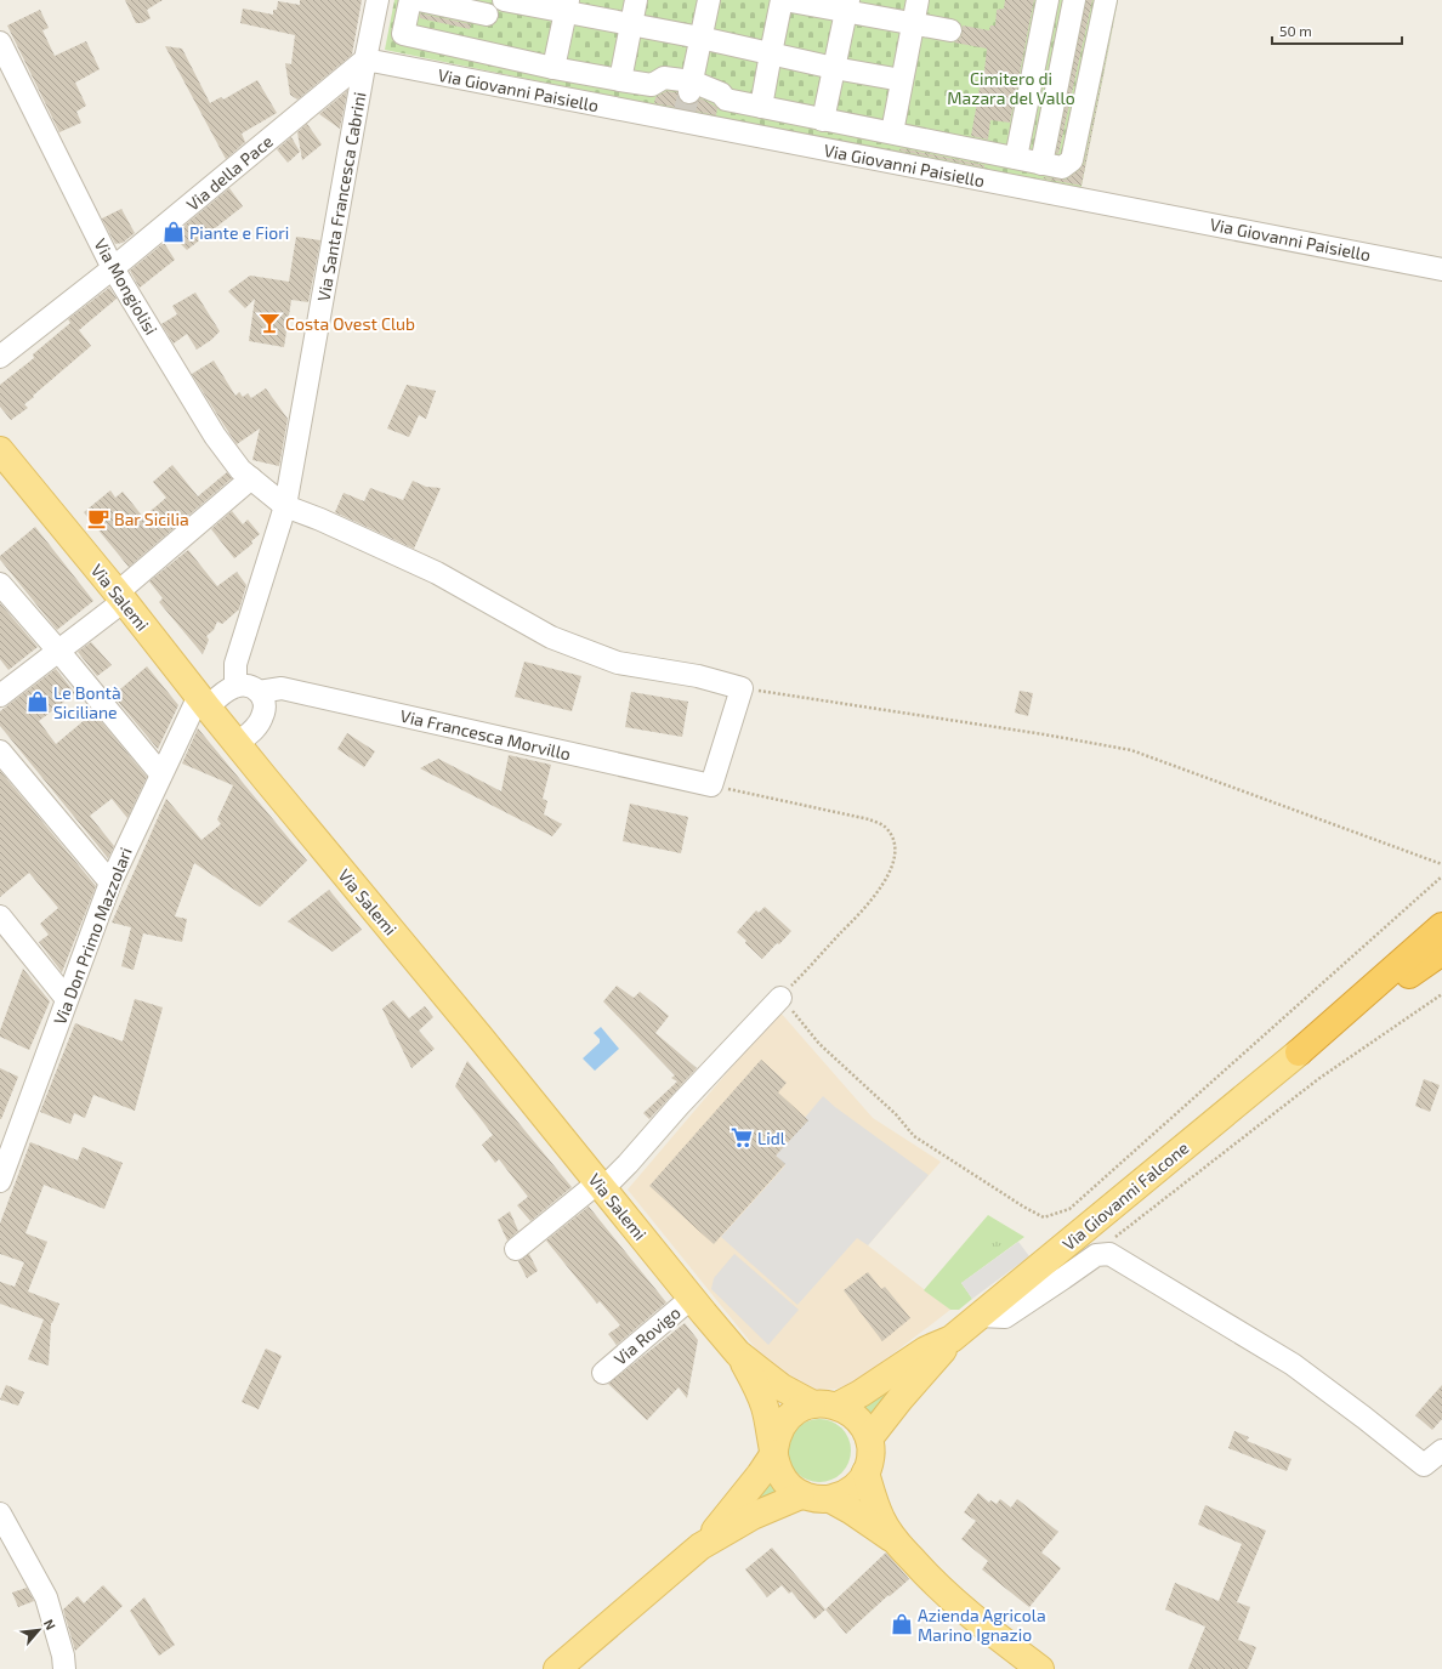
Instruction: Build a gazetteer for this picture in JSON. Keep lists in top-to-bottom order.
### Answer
{
  "streets": {
    "main road": ["Via Salemi", "Via Giovanni Falcone"],
    "street": [
      "Via Giovanni Paisiello",
      "Via della Pace",
      "Via Santa Francesca Cabrini",
      "Via Mongiolisi",
      "Via Francesca Morvillo",
      "Via Don Primo Mazzolari",
      "Via Rovigo"
    ]
  },
  "crossings": [
    ["Via Giovanni Paisiello", "Via della Pace"],
    ["Via Giovanni Paisiello", "Via Santa Francesca Cabrini"],
    ["Via della Pace", "Via Santa Francesca Cabrini"],
    ["Via della Pace", "Via Mongiolisi"],
    ["Via Santa Francesca Cabrini", "Via Mongiolisi"],
    ["Via Salemi", "Via Don Primo Mazzolari"],
    ["Via Salemi", "Via Rovigo"]
  ],
  "parks": ["Cimitero di Mazara del Vallo"],
  "places": {
    "shop": ["Piante e Fiori", "Le Bontà Siciliane", "Azienda Agricola Marino Ignazio"],
    "bar": ["Costa Ovest Club"],
    "cafe": ["Bar Sicilia"],
    "supermarket": ["Lidl"]
  },
  "scale_bar": "50 m",
  "north": "top right"
}
